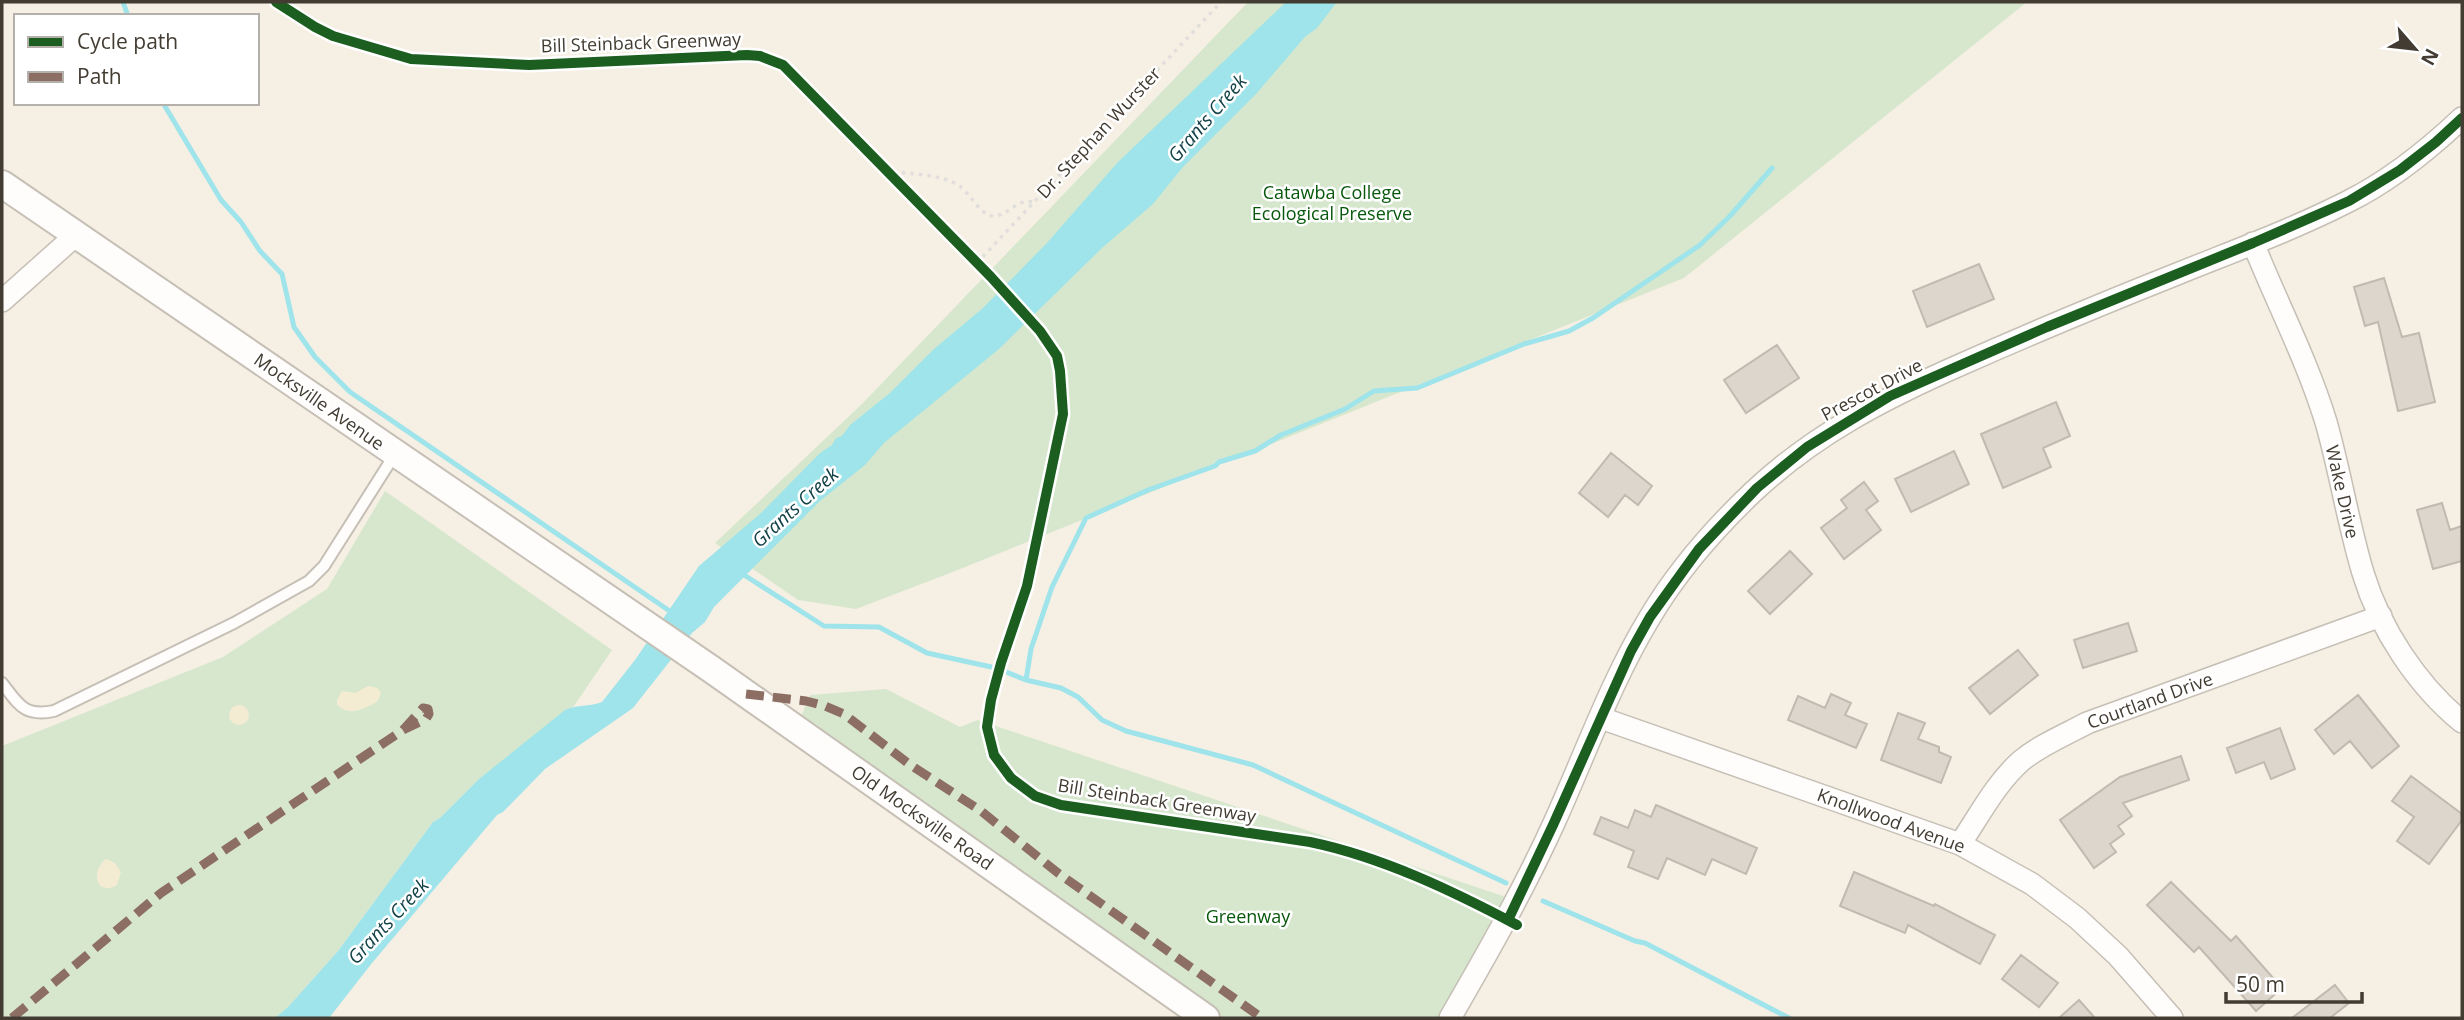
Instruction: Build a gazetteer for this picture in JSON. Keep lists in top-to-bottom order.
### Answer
{
  "streets": {
    "street": [
      "Prescot Drive",
      "Mocksville Avenue",
      "Wake Drive",
      "Courtland Drive",
      "Old Mocksville Road",
      "Knollwood Avenue"
    ],
    "path": ["Dr. Stephan Wurster"],
    "cycle path": ["Bill Steinback Greenway"]
  },
  "crossings": [
    ["Prescot Drive", "Wake Drive"],
    ["Prescot Drive", "Knollwood Avenue"],
    ["Mocksville Avenue", "Old Mocksville Road"],
    ["Wake Drive", "Courtland Drive"],
    ["Courtland Drive", "Knollwood Avenue"]
  ],
  "water": ["Grants Creek"],
  "parks": ["Catawba College Ecological Preserve", "Greenway"],
  "legend": ["Cycle path", "Path"],
  "scale_bar": "50 m",
  "north": "bottom right"
}
